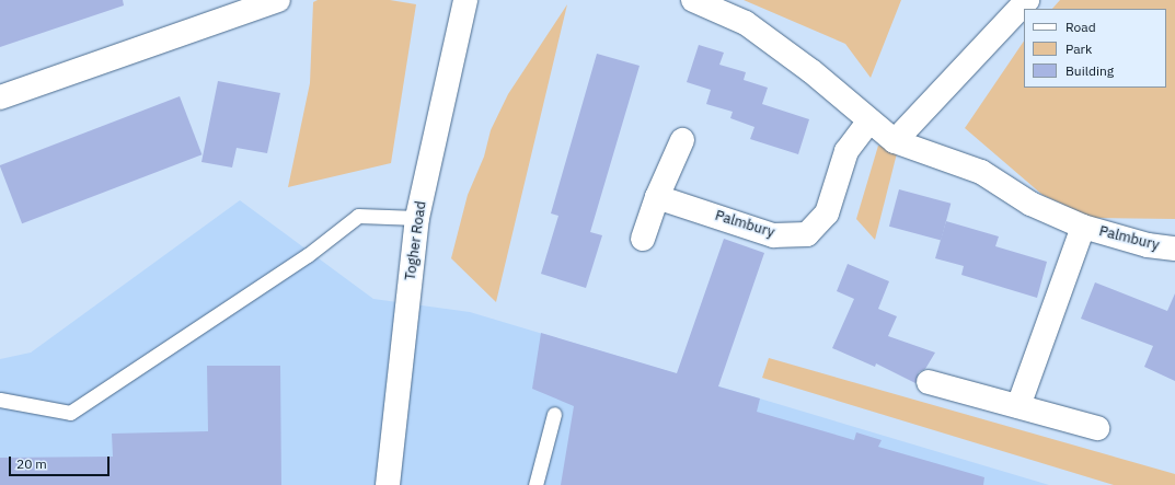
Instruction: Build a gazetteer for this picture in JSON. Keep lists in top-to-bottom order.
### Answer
{
  "streets": {
    "street": ["Palmbury", "Togher Road"]
  },
  "legend": ["Road", "Park", "Building"],
  "scale_bar": "20 m"
}
